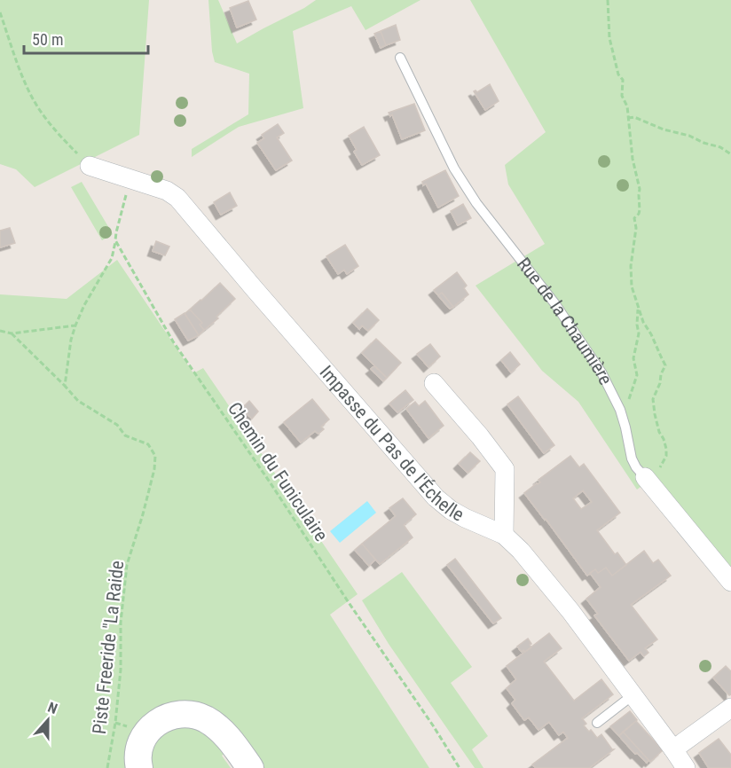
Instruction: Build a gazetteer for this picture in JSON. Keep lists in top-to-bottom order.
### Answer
{
  "streets": {
    "street": ["Rue de la Chaumière", "Impasse du Pas de l'Échelle"],
    "path": ["Chemin du Funiculaire", "Piste Freeride \"La Raide"]
  },
  "scale_bar": "50 m",
  "north": "top"
}
